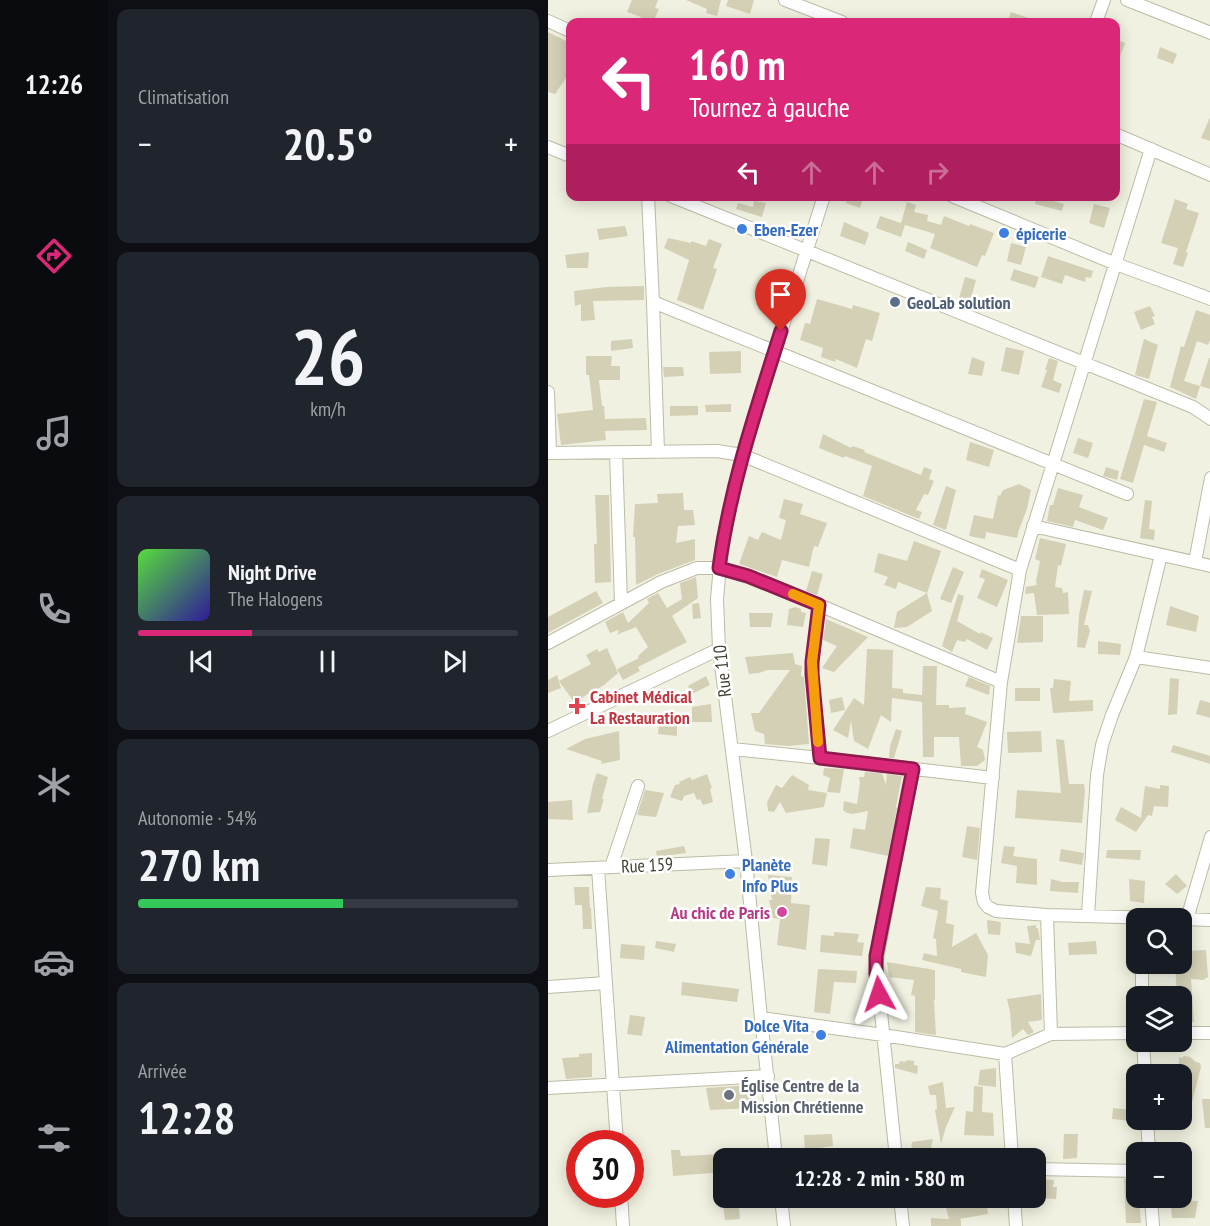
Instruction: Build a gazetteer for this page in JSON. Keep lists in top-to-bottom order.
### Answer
{
  "streets": {
    "street": ["Rue 110", "Rue 159"]
  },
  "crossings": [
    ["Rue 110", "Rue 159"]
  ],
  "places": {
    "other": [
      "Eben-Ezer",
      "épicerie",
      "GeoLab solution",
      "Planète Info Plus",
      "Au chic de Paris",
      "Dolce Vita Alimentation Générale",
      "Église Centre de la Mission Chrétienne"
    ],
    "health": ["Cabinet Médical La Restauration"]
  },
  "page": {
    "tabs": "12:26",
    "tile": [
      "Climatisation",
      ["26", "km/h"],
      ["Autonomie · 54%", "270 km"],
      ["Arrivée", "12:28"]
    ],
    "turn": ["160 m", "Tournez à gauche"],
    "heat": ["−", "20.5°", "+"],
    "song": ["Night Drive", "The Halogens"],
    "map_buttons": ["+", "−"],
    "limit": "30",
    "trip": "12:28 · 2 min · 580 m"
  }
}
